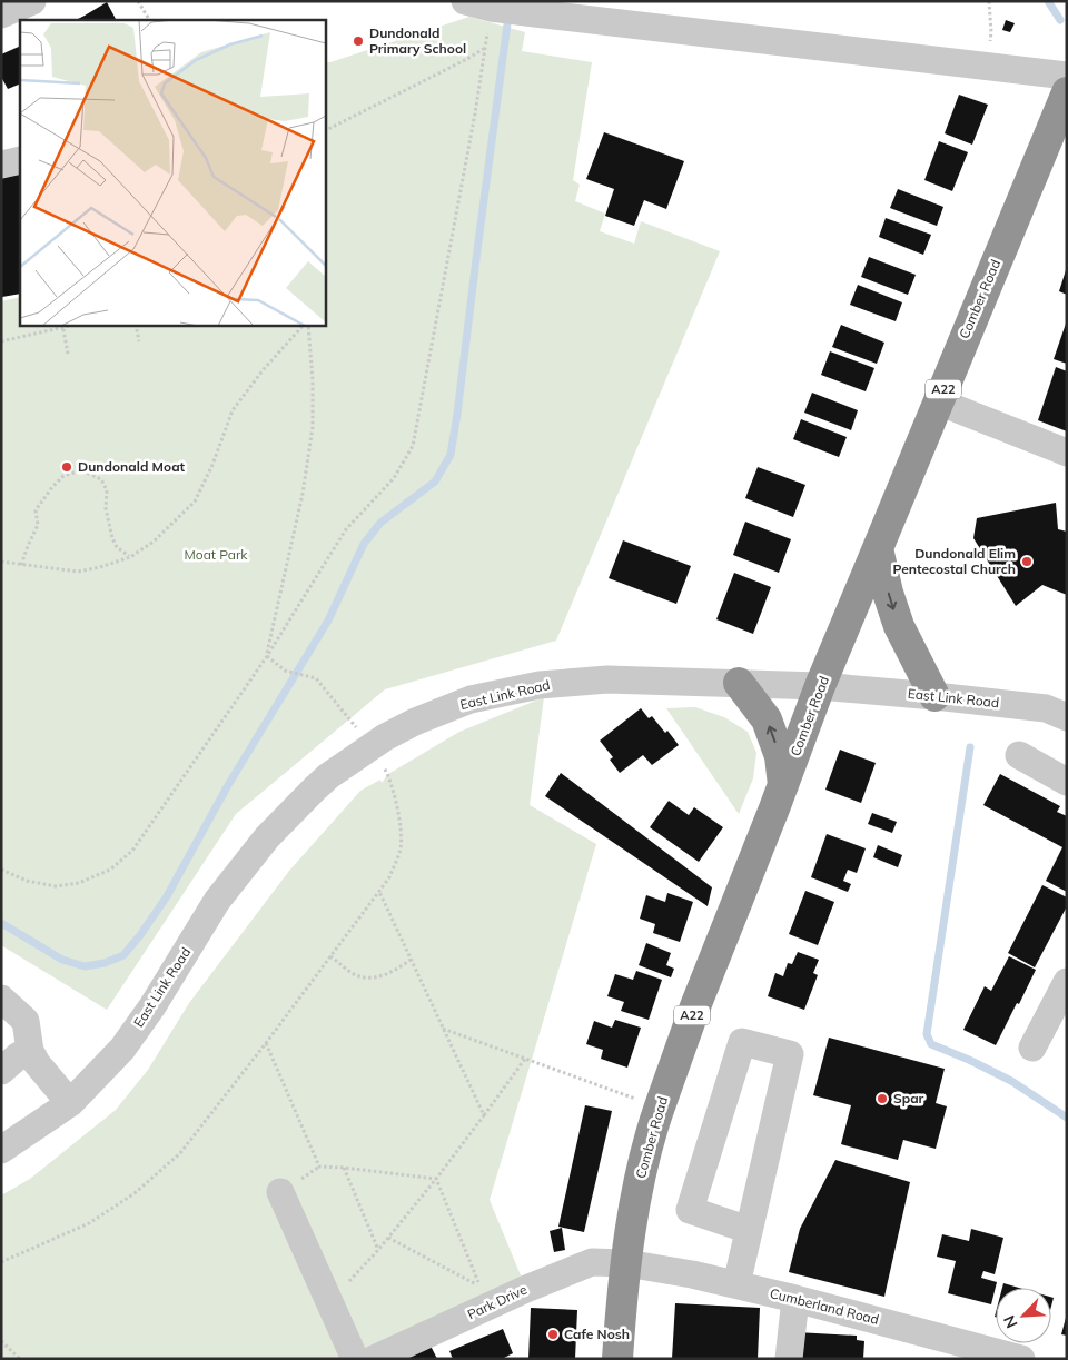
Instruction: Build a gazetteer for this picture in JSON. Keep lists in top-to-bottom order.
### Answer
{
  "streets": {
    "highway": ["Comber Road", "A22"],
    "street": ["East Link Road", "Park Drive", "Cumberland Road"]
  },
  "crossings": [
    ["Comber Road", "A22"],
    ["Comber Road", "East Link Road"],
    ["Comber Road", "Park Drive"],
    ["Comber Road", "Cumberland Road"],
    ["A22", "East Link Road"],
    ["Park Drive", "Cumberland Road"]
  ],
  "parks": ["Moat Park"],
  "places": [
    "Dundonald Primary School",
    "Dundonald Moat",
    "Dundonald Elim Pentecostal Church",
    "Spar",
    "Cafe Nosh"
  ],
  "north": "bottom left"
}
